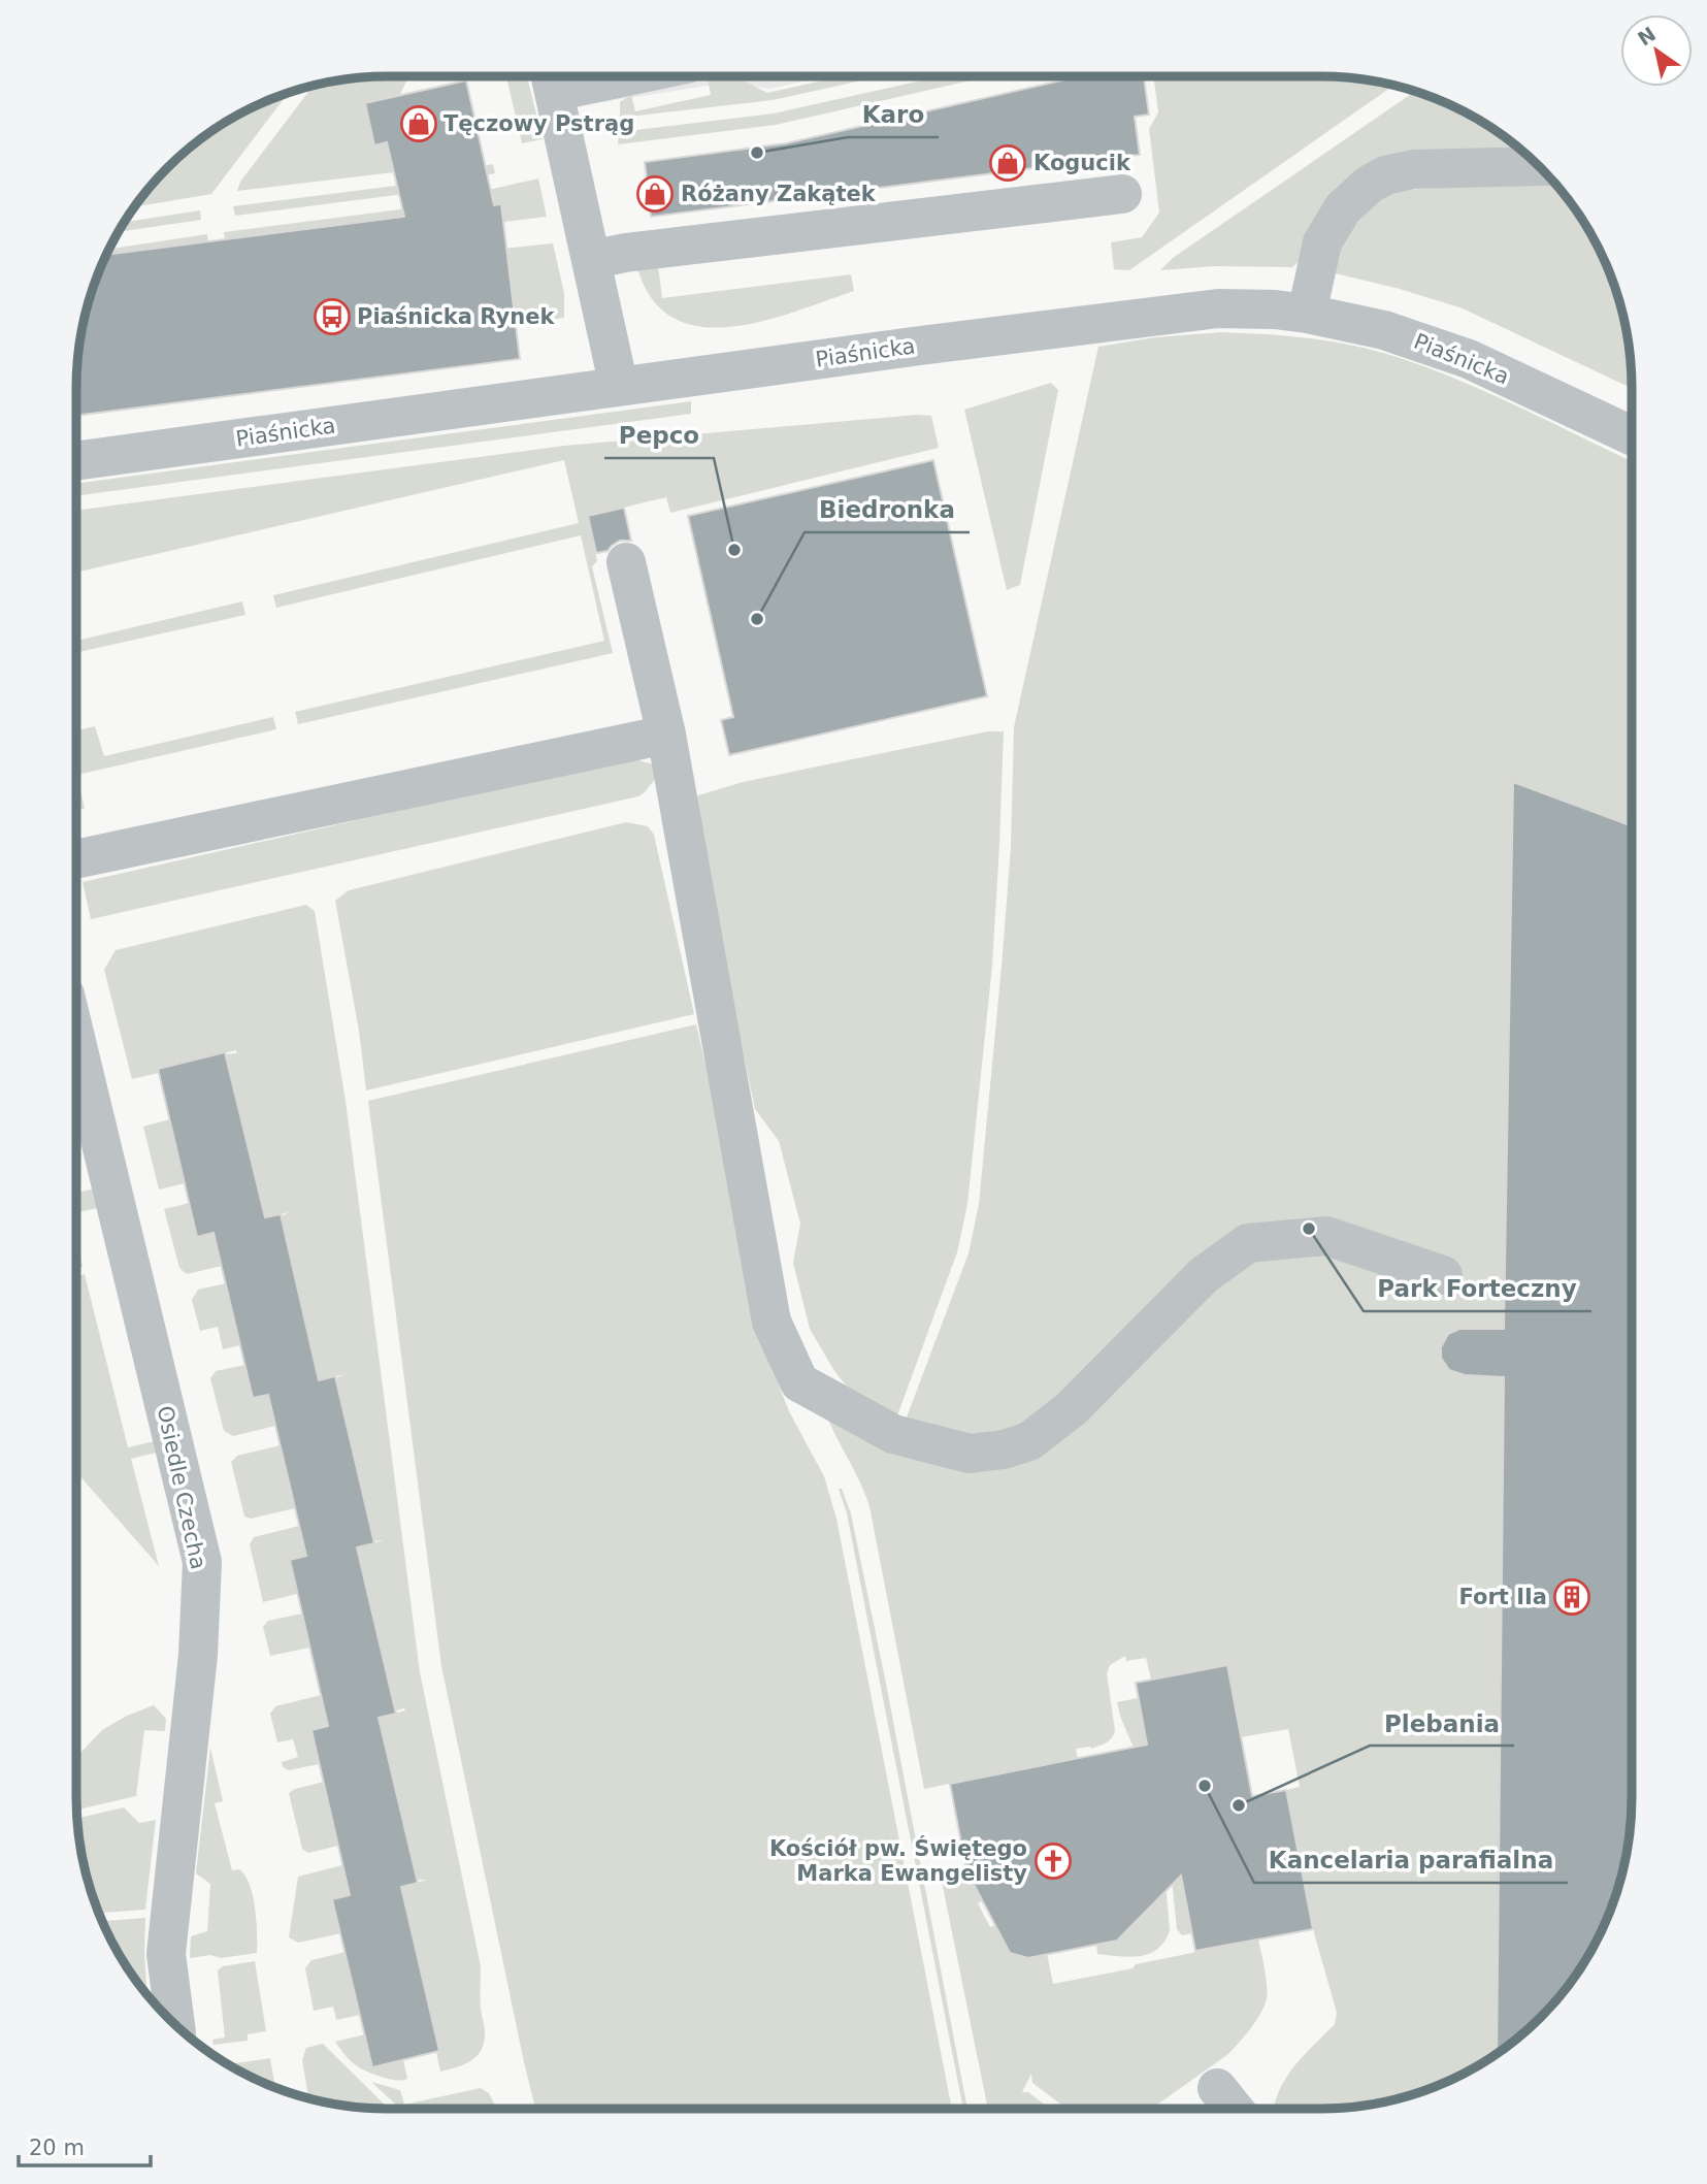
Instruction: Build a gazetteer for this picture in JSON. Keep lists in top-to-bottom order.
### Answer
{
  "streets": {
    "street": ["Piaśnicka", "Osiedle Czecha"]
  },
  "places": {
    "shop": ["Tęczowy Pstrąg", "Kogucik", "Różany Zakątek"],
    "other": [
      "Karo",
      "Pepco",
      "Biedronka",
      "Park Forteczny",
      "Kancelaria parafialna",
      "Plebania"
    ],
    "bus stop": ["Piaśnicka Rynek"],
    "building": ["Fort IIa"],
    "church": ["Kościół pw. Świętego Marka Ewangelisty"]
  },
  "scale_bar": "20 m",
  "north": "top left"
}
